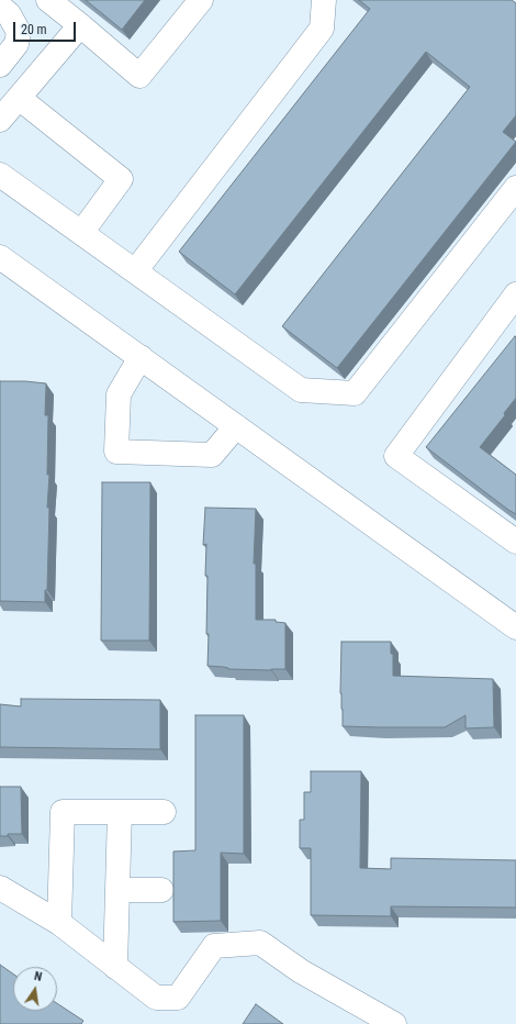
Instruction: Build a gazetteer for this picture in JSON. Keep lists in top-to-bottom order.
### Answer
{
  "scale_bar": "20 m",
  "north": "top"
}
